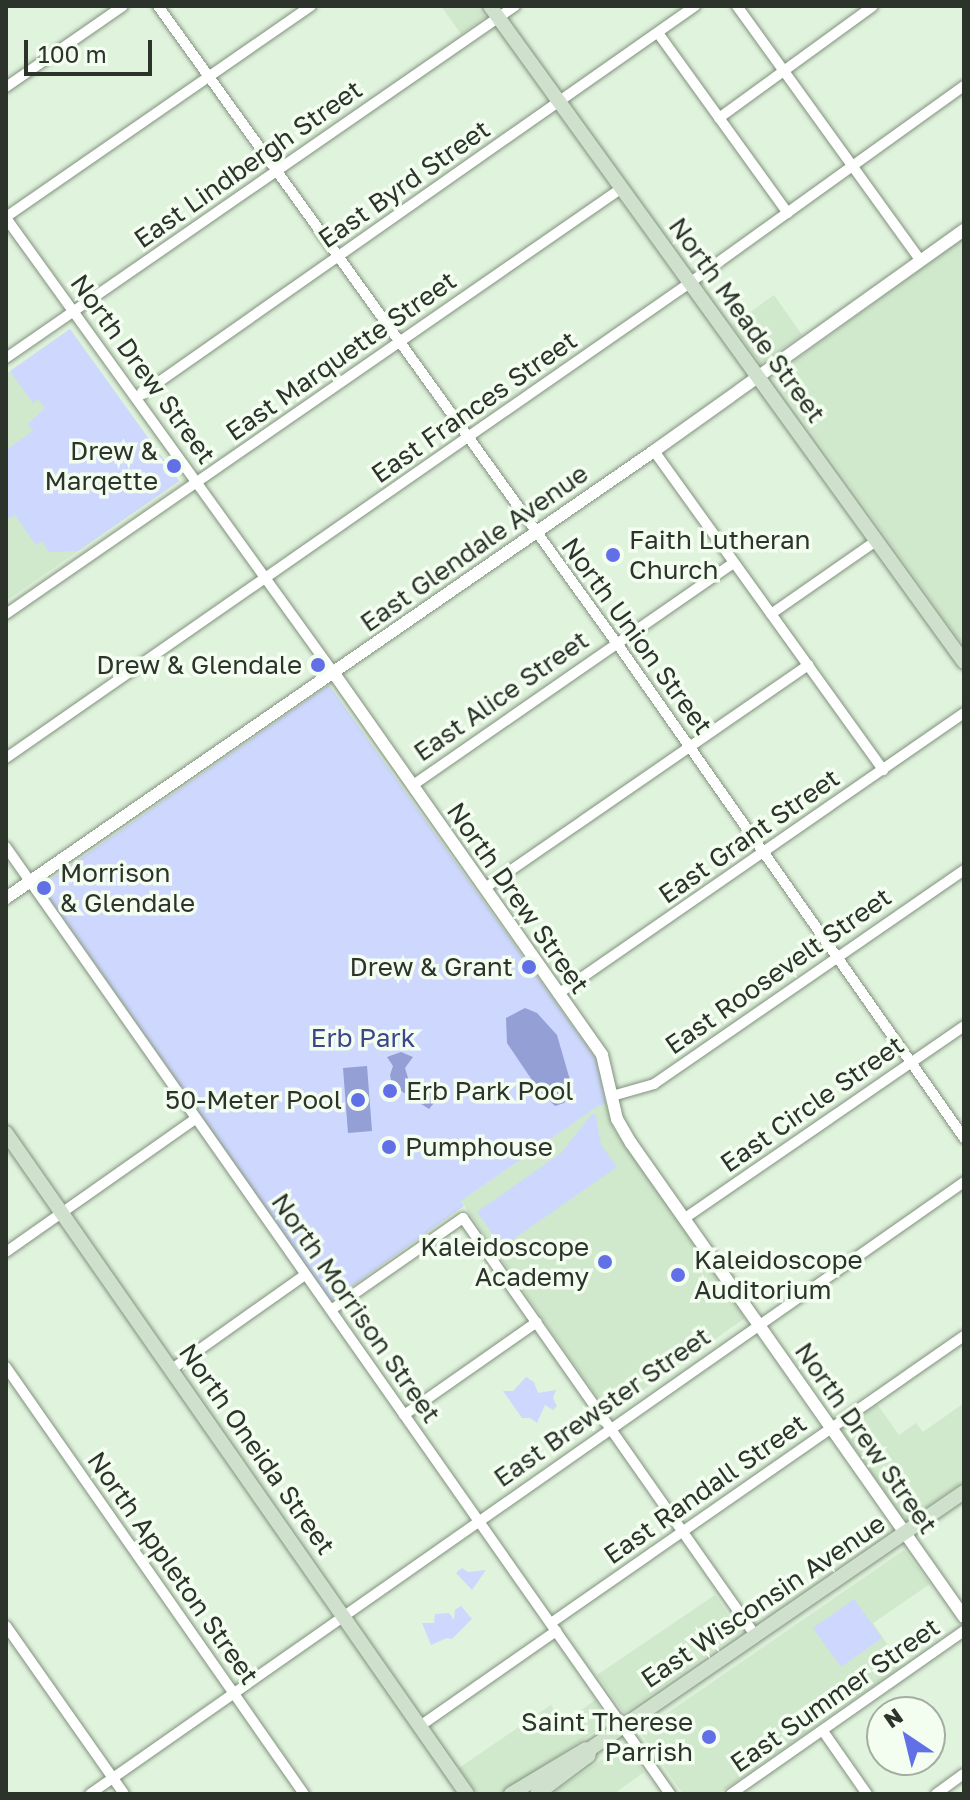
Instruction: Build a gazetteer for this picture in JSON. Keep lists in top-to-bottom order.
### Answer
{
  "streets": {
    "main road": ["North Meade Street", "North Oneida Street", "East Wisconsin Avenue"],
    "street": [
      "East Lindbergh Street",
      "East Byrd Street",
      "East Marquette Street",
      "North Drew Street",
      "East Frances Street",
      "East Glendale Avenue",
      "North Union Street",
      "East Alice Street",
      "East Grant Street",
      "East Roosevelt Street",
      "East Circle Street",
      "North Morrison Street",
      "East Brewster Street",
      "East Randall Street",
      "North Appleton Street",
      "East Summer Street"
    ]
  },
  "crossings": [
    ["East Lindbergh Street", "North Meade Street"],
    ["East Lindbergh Street", "North Drew Street"],
    ["East Lindbergh Street", "North Union Street"],
    ["East Byrd Street", "North Meade Street"],
    ["East Byrd Street", "North Drew Street"],
    ["East Byrd Street", "North Union Street"],
    ["North Meade Street", "East Marquette Street"],
    ["North Meade Street", "East Frances Street"],
    ["North Meade Street", "East Glendale Avenue"],
    ["East Marquette Street", "North Drew Street"],
    ["East Marquette Street", "North Union Street"],
    ["North Drew Street", "East Frances Street"],
    ["North Drew Street", "East Glendale Avenue"],
    ["North Drew Street", "East Alice Street"],
    ["North Drew Street", "East Grant Street"],
    ["North Drew Street", "East Roosevelt Street"],
    ["North Drew Street", "East Circle Street"],
    ["North Drew Street", "East Brewster Street"],
    ["North Drew Street", "East Randall Street"],
    ["North Drew Street", "East Wisconsin Avenue"],
    ["East Frances Street", "North Union Street"],
    ["East Glendale Avenue", "North Union Street"],
    ["East Glendale Avenue", "North Morrison Street"],
    ["North Union Street", "East Alice Street"],
    ["North Union Street", "East Grant Street"],
    ["North Union Street", "East Roosevelt Street"],
    ["North Union Street", "East Circle Street"],
    ["North Morrison Street", "East Brewster Street"],
    ["North Morrison Street", "East Randall Street"],
    ["North Morrison Street", "East Wisconsin Avenue"],
    ["East Brewster Street", "North Oneida Street"],
    ["East Brewster Street", "North Appleton Street"],
    ["North Oneida Street", "East Randall Street"]
  ],
  "parks": ["Erb Park"],
  "places": [
    "Drew & Marqette",
    "Faith Lutheran Church",
    "Drew & Glendale",
    "Morrison & Glendale",
    "Drew & Grant",
    "Erb Park Pool",
    "50-Meter Pool",
    "Pumphouse",
    "Kaleidoscope Academy",
    "Kaleidoscope Auditorium",
    "Saint Therese Parrish"
  ],
  "scale_bar": "100 m",
  "north": "top left"
}
